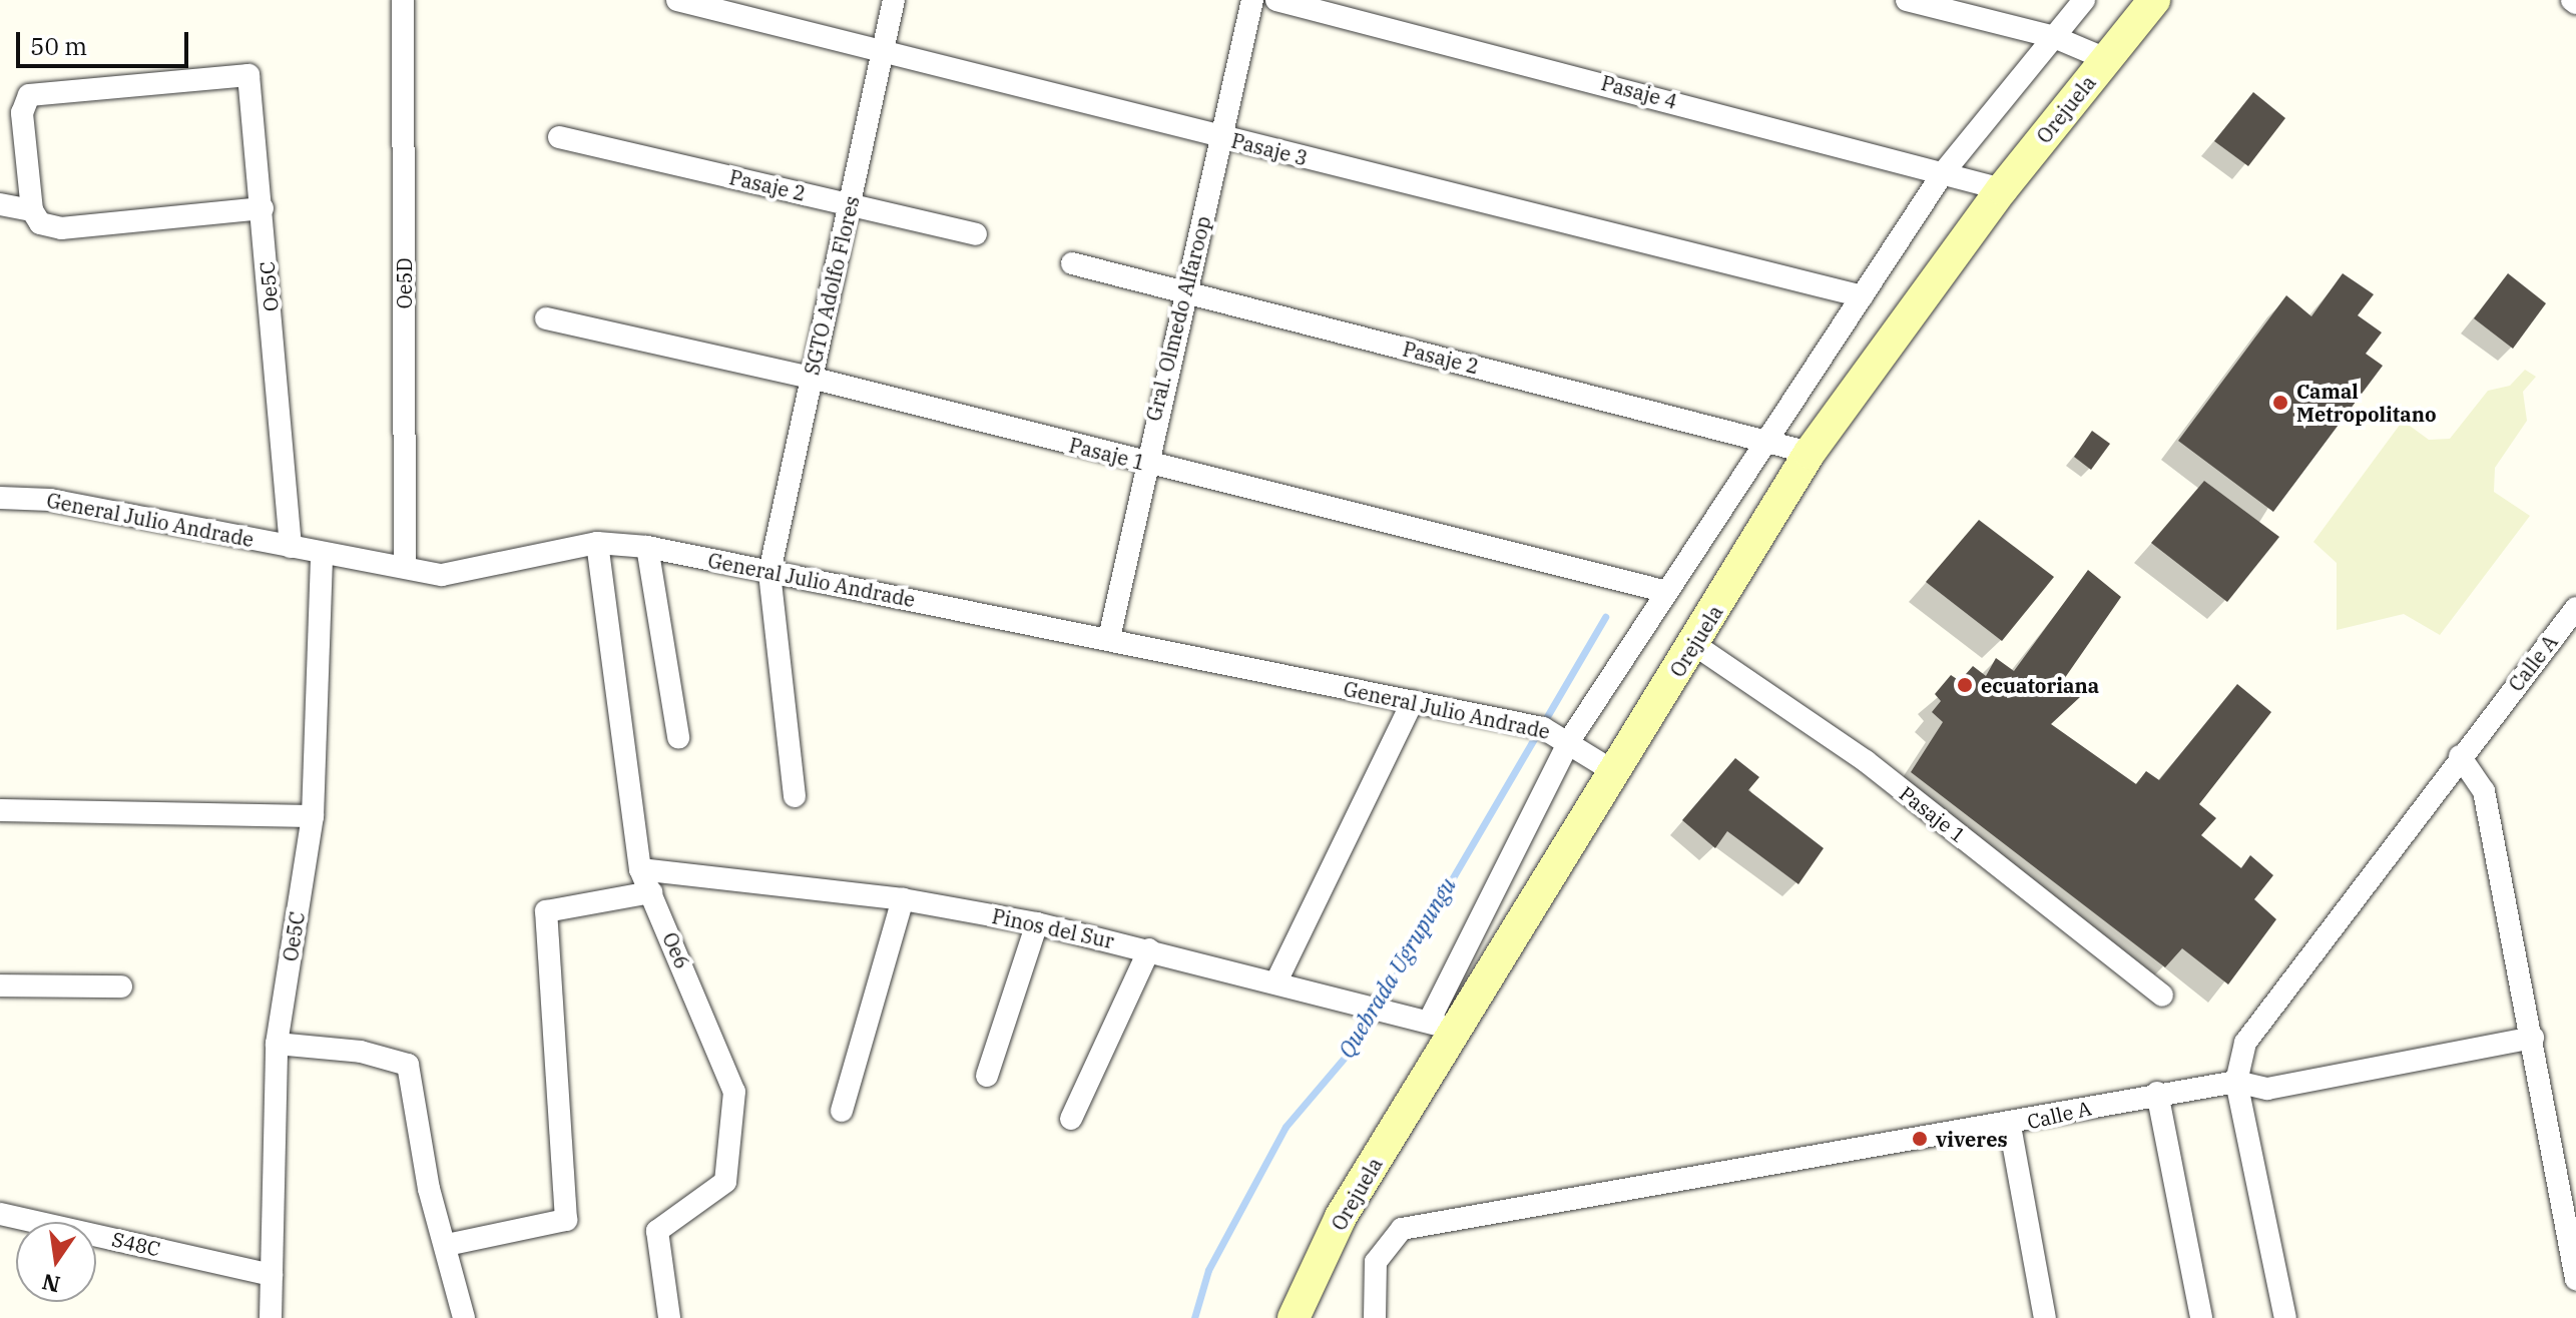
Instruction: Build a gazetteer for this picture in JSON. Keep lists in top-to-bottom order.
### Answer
{
  "streets": {
    "street": [
      "Pasaje 4",
      "Orejuela",
      "Pasaje 3",
      "Pasaje 2",
      "Oe5D",
      "SGTO Adolfo Flores",
      "Oe5C",
      "Gral. Olmedo Alfaroop",
      "Pasaje 1",
      "General Julio Andrade",
      "Calle A",
      "Pinos del Sur",
      "Oe6",
      "S48C"
    ]
  },
  "crossings": [
    ["Pasaje 4", "Orejuela"],
    ["Orejuela", "Pasaje 2"],
    ["Orejuela", "Pasaje 1"],
    ["Orejuela", "General Julio Andrade"],
    ["Orejuela", "Pinos del Sur"],
    ["Pasaje 3", "SGTO Adolfo Flores"],
    ["Pasaje 3", "Gral. Olmedo Alfaroop"],
    ["Pasaje 2", "SGTO Adolfo Flores"],
    ["Pasaje 2", "Gral. Olmedo Alfaroop"],
    ["Oe5D", "General Julio Andrade"],
    ["SGTO Adolfo Flores", "Pasaje 1"],
    ["SGTO Adolfo Flores", "General Julio Andrade"],
    ["Oe5C", "General Julio Andrade"],
    ["Oe5C", "S48C"],
    ["Gral. Olmedo Alfaroop", "Pasaje 1"],
    ["Gral. Olmedo Alfaroop", "General Julio Andrade"],
    ["General Julio Andrade", "Oe6"],
    ["Pinos del Sur", "Oe6"]
  ],
  "water": ["Quebrada Ugrupungu"],
  "places": ["Camal Metropolitano", "ecuatoriana", "viveres"],
  "scale_bar": "50 m",
  "north": "bottom"
}
